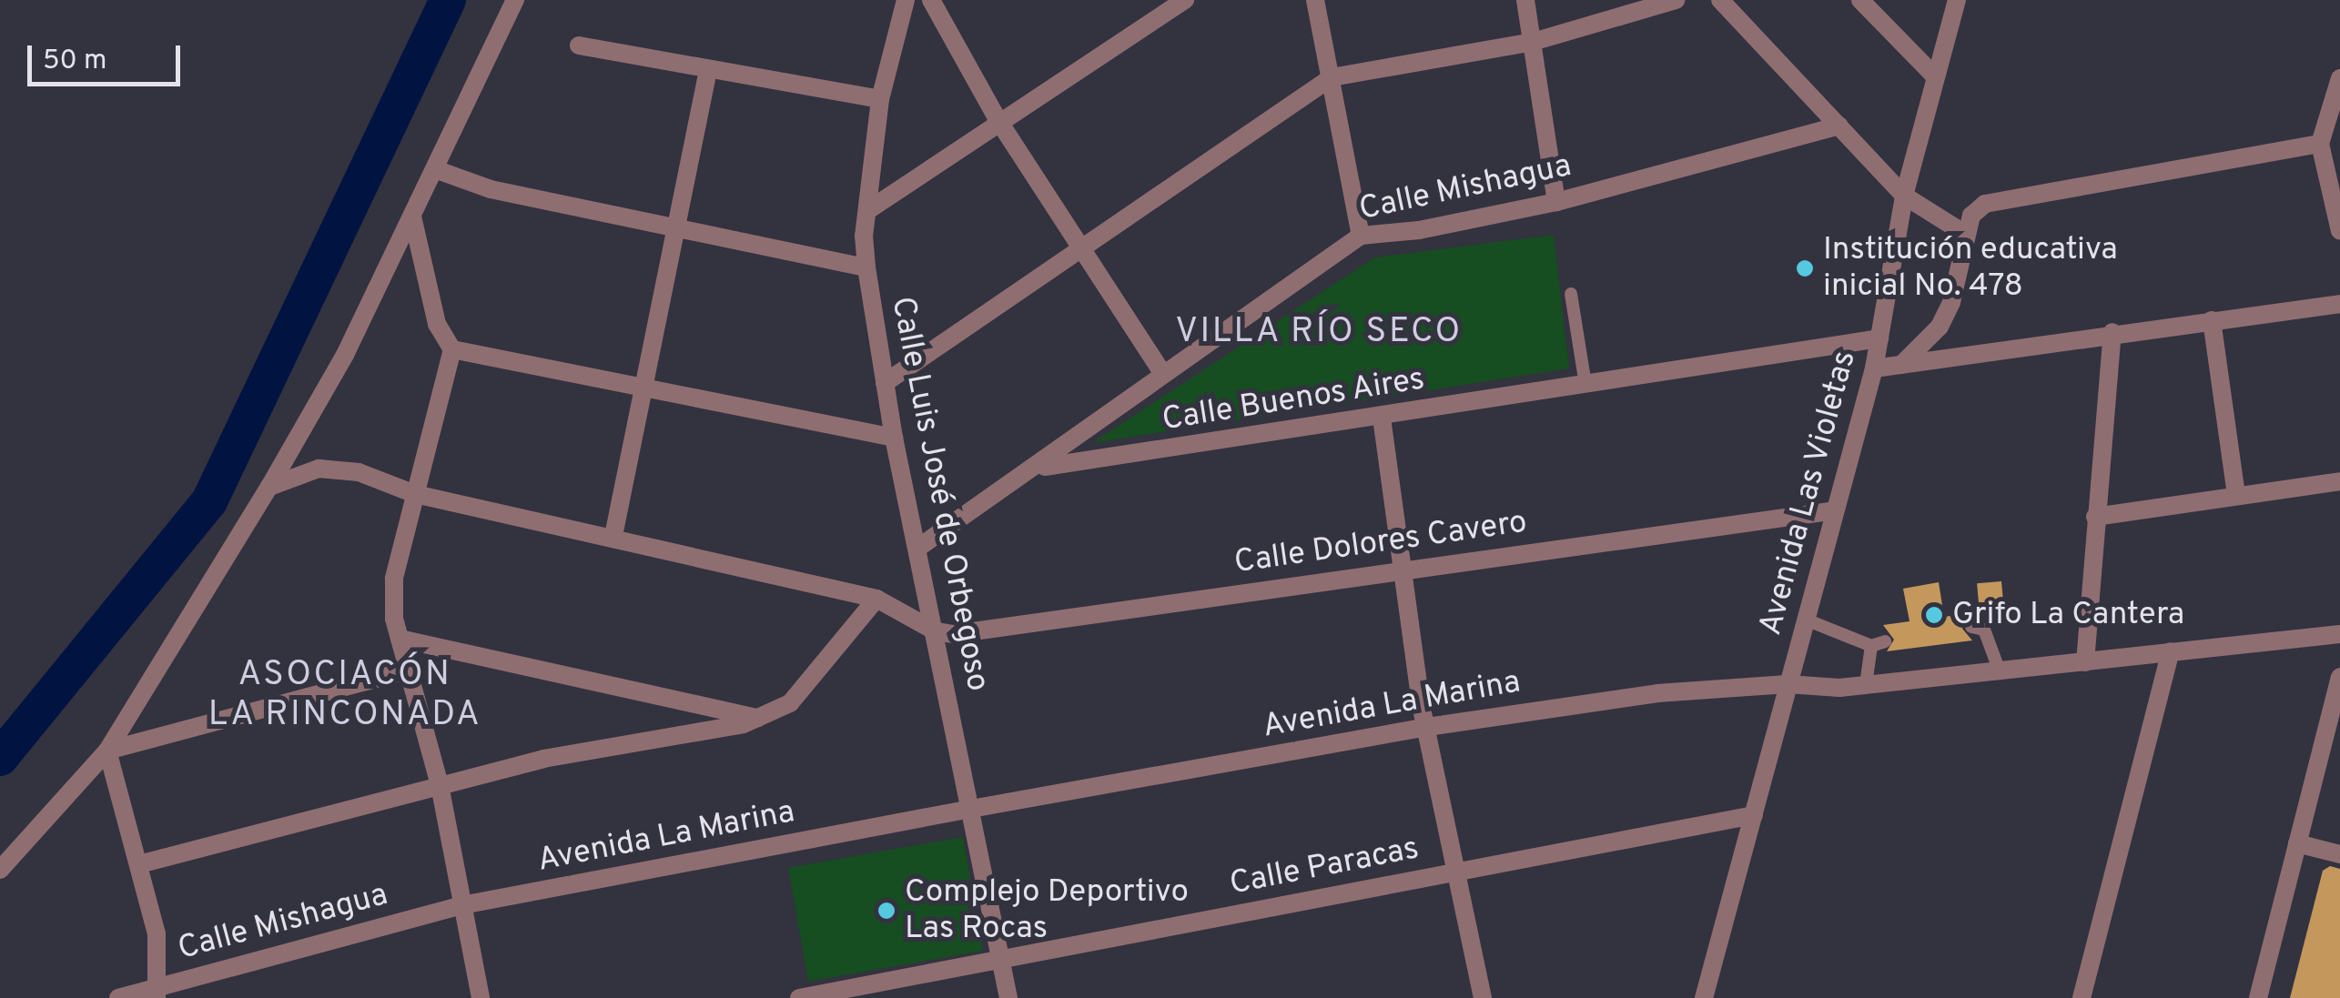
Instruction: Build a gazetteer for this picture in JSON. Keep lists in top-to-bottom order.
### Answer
{
  "streets": {
    "street": [
      "Calle Mishagua",
      "Calle Buenos Aires",
      "Avenida Las Violetas",
      "Calle Luis José de Orbegoso",
      "Calle Dolores Cavero",
      "Avenida La Marina",
      "Calle Paracas"
    ]
  },
  "crossings": [
    ["Calle Mishagua", "Calle Buenos Aires"],
    ["Calle Mishagua", "Calle Luis José de Orbegoso"],
    ["Calle Mishagua", "Avenida La Marina"],
    ["Calle Buenos Aires", "Avenida Las Violetas"],
    ["Avenida Las Violetas", "Calle Dolores Cavero"],
    ["Avenida Las Violetas", "Avenida La Marina"],
    ["Avenida Las Violetas", "Calle Paracas"],
    ["Calle Luis José de Orbegoso", "Calle Dolores Cavero"],
    ["Calle Luis José de Orbegoso", "Avenida La Marina"],
    ["Calle Luis José de Orbegoso", "Calle Paracas"]
  ],
  "districts": ["VILLA RÍO SECO", "ASOCIACÓN LA RINCONADA"],
  "places": ["Institución educativa inicial No. 478", "Grifo La Cantera", "Complejo Deportivo Las Rocas"],
  "scale_bar": "50 m"
}
